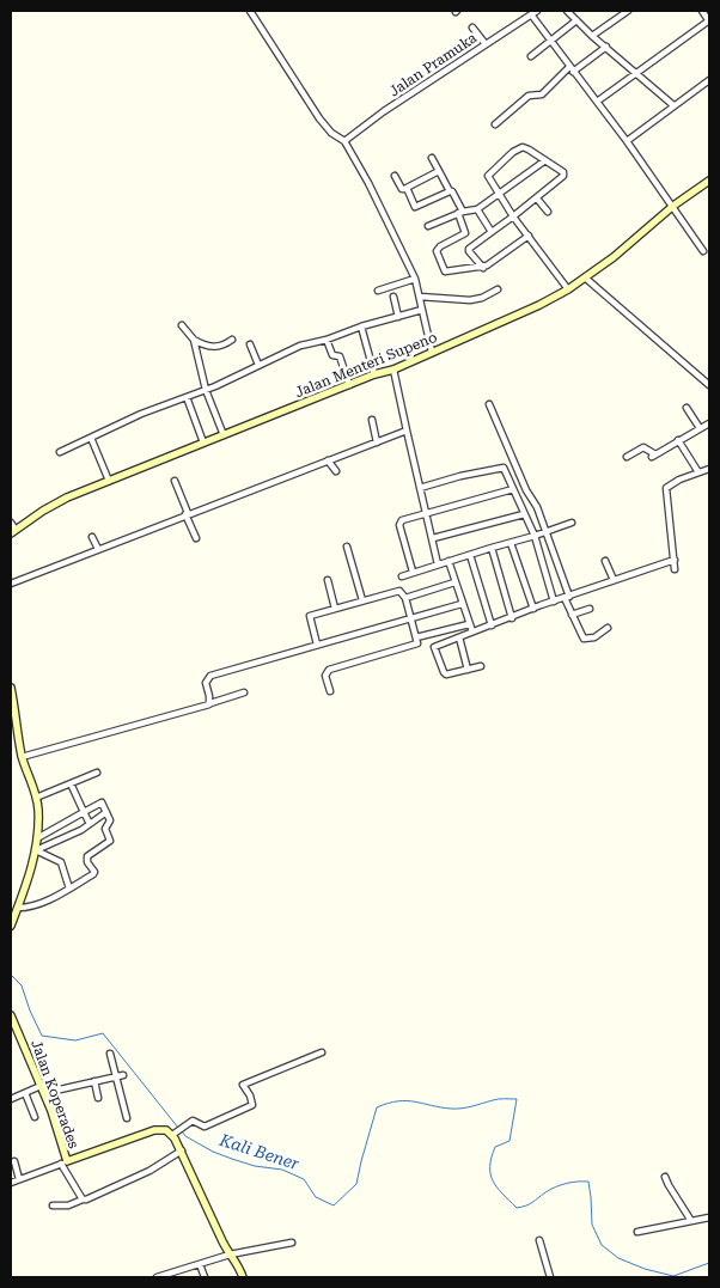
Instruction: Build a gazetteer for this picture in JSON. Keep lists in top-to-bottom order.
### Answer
{
  "streets": {
    "main road": ["Jalan Menteri Supeno", "Jalan Koperades"],
    "street": ["Jalan Pramuka"]
  },
  "water": ["Kali Bener"]
}
